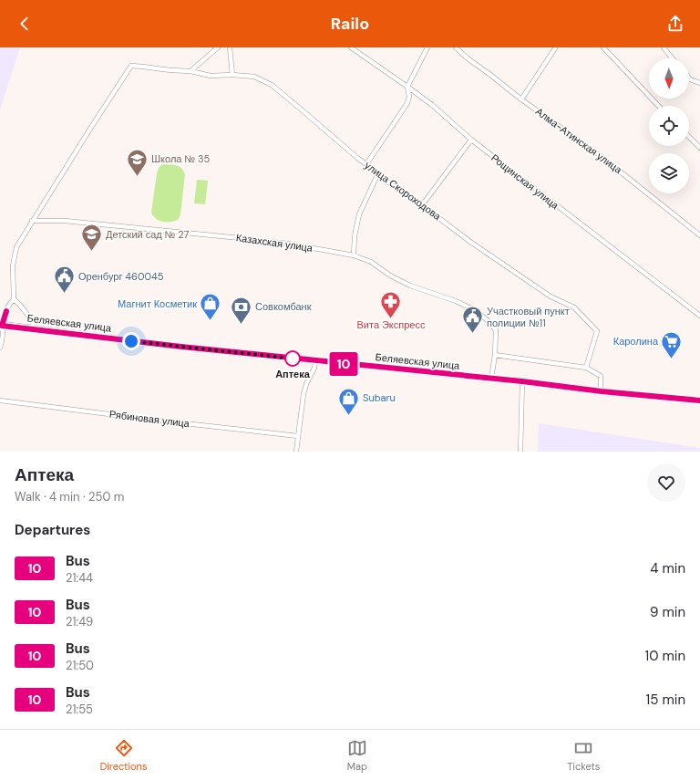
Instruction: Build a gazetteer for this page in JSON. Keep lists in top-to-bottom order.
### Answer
{
  "streets": {
    "main road": ["Беляевская улица"],
    "street": [
      "Алма-Атинская улица",
      "Рощинская улица",
      "улица Скороходова",
      "Казахская улица",
      "Рябиновая улица"
    ]
  },
  "crossings": [
    ["улица Скороходова", "Казахская улица"]
  ],
  "places": {
    "school or university": ["Школа № 35", "Детский сад № 27"],
    "public building": ["Оренбург 460045", "Участковый пункт полиции №11"],
    "pharmacy": ["Вита Экспресс"],
    "shop": ["Магнит Косметик", "Subaru"],
    "bank": ["Совкомбанк"],
    "other": ["Аптека"],
    "supermarket": ["Каролина"]
  },
  "lines": ["bus line 10"],
  "north": "bottom",
  "page": {
    "header": "Railo",
    "on_map": "10",
    "heading": [
      ["Аптека", "Walk · 4 min · 250 m"],
      "Departures"
    ],
    "list": [
      {
        "mark": "10",
        "name": "Bus",
        "note": "21:44",
        "value": "4 min"
      },
      {
        "mark": "10",
        "name": "Bus",
        "note": "21:49",
        "value": "9 min"
      },
      {
        "mark": "10",
        "name": "Bus",
        "note": "21:50",
        "value": "10 min"
      },
      {
        "mark": "10",
        "name": "Bus",
        "note": "21:55",
        "value": "15 min"
      }
    ],
    "tabs": ["Directions", "Map", "Tickets"]
  }
}
